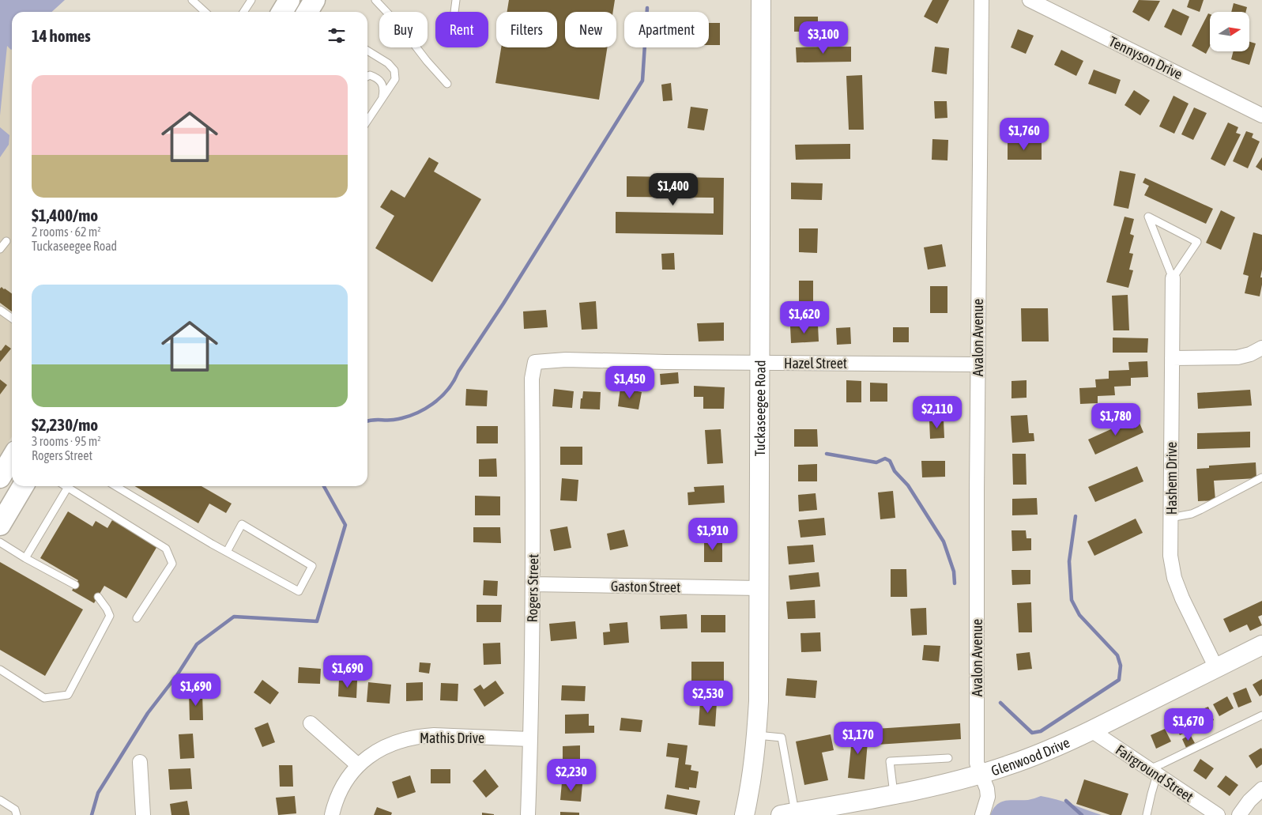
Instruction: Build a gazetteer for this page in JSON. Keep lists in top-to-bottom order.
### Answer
{
  "streets": {
    "main road": ["Tuckaseegee Road", "Glenwood Drive"],
    "street": [
      "Tennyson Drive",
      "Avalon Avenue",
      "Hazel Street",
      "Hashem Drive",
      "Gaston Street",
      "Rogers Street",
      "Mathis Drive",
      "Fairground Street"
    ]
  },
  "crossings": [
    ["Avalon Avenue", "Hazel Street"],
    ["Avalon Avenue", "Glenwood Drive"],
    ["Hazel Street", "Tuckaseegee Road"],
    ["Hazel Street", "Rogers Street"],
    ["Tuckaseegee Road", "Gaston Street"],
    ["Hashem Drive", "Glenwood Drive"],
    ["Gaston Street", "Rogers Street"],
    ["Rogers Street", "Mathis Drive"],
    ["Glenwood Drive", "Fairground Street"]
  ],
  "north": "right",
  "page": {
    "chip": [
      "Buy",
      "Rent",
      "Filters",
      "New",
      "Apartment"
    ],
    "heading": "14 homes",
    "price": [
      "$3,100",
      "$1,760",
      "$1,400",
      "$1,620",
      "$1,450",
      "$2,110",
      "$1,780",
      "$1,910",
      "$1,690",
      "$1,690",
      "$2,530",
      "$1,670",
      "$1,170",
      "$2,230"
    ],
    "list": [
      {
        "name": "$1,400/mo",
        "note": "2 rooms · 62 m² · Tuckaseegee Road"
      },
      {
        "name": "$2,230/mo",
        "note": "3 rooms · 95 m² · Rogers Street"
      }
    ]
  }
}
